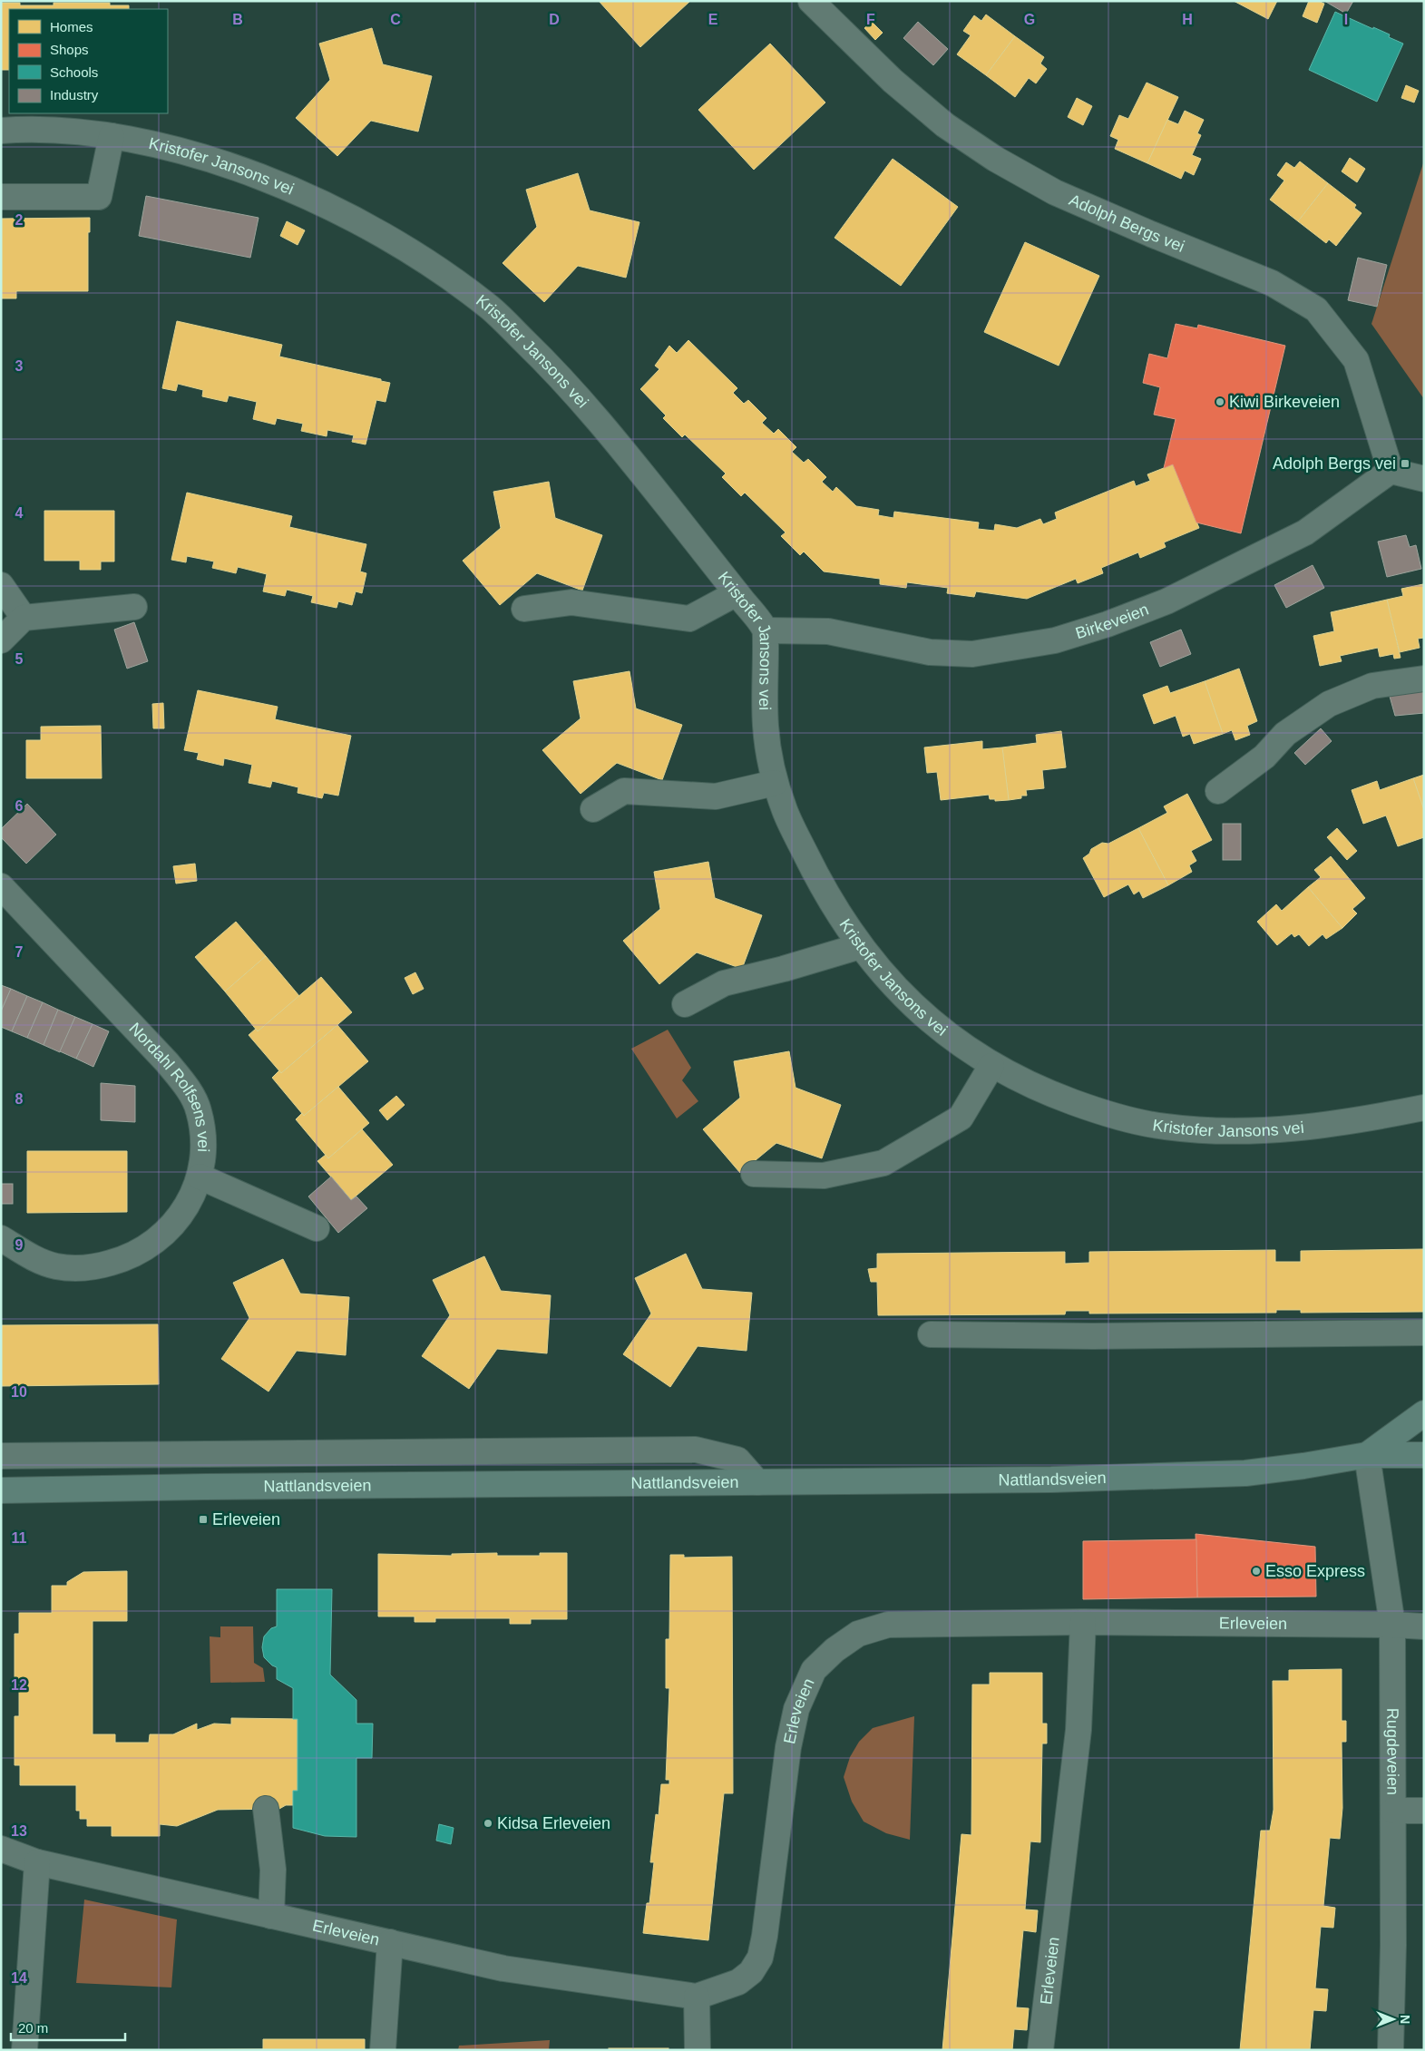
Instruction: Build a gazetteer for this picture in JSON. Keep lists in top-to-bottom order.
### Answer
{
  "streets": {
    "main road": ["Nattlandsveien"],
    "street": [
      "Kristofer Jansons vei",
      "Adolph Bergs vei",
      "Birkeveien",
      "Nordahl Rolfsens vei",
      "Erleveien",
      "Rugdeveien"
    ]
  },
  "crossings": [
    ["Kristofer Jansons vei", "Birkeveien"],
    ["Adolph Bergs vei", "Birkeveien"],
    ["Nattlandsveien", "Rugdeveien"],
    ["Erleveien", "Rugdeveien"]
  ],
  "places": {
    "other": ["Kiwi Birkeveien", "Esso Express", "Kidsa Erleveien"],
    "transit": ["Adolph Bergs vei", "Erleveien"]
  },
  "legend": [
    "Homes",
    "Shops",
    "Schools",
    "Industry"
  ],
  "scale_bar": "20 m",
  "north": "right",
  "grid": {
    "columns": [
      "B",
      "C",
      "D",
      "E",
      "F",
      "G",
      "H",
      "I"
    ],
    "rows": [
      "2",
      "3",
      "4",
      "5",
      "6",
      "7",
      "8",
      "9",
      "10",
      "11",
      "12",
      "13",
      "14"
    ]
  }
}
